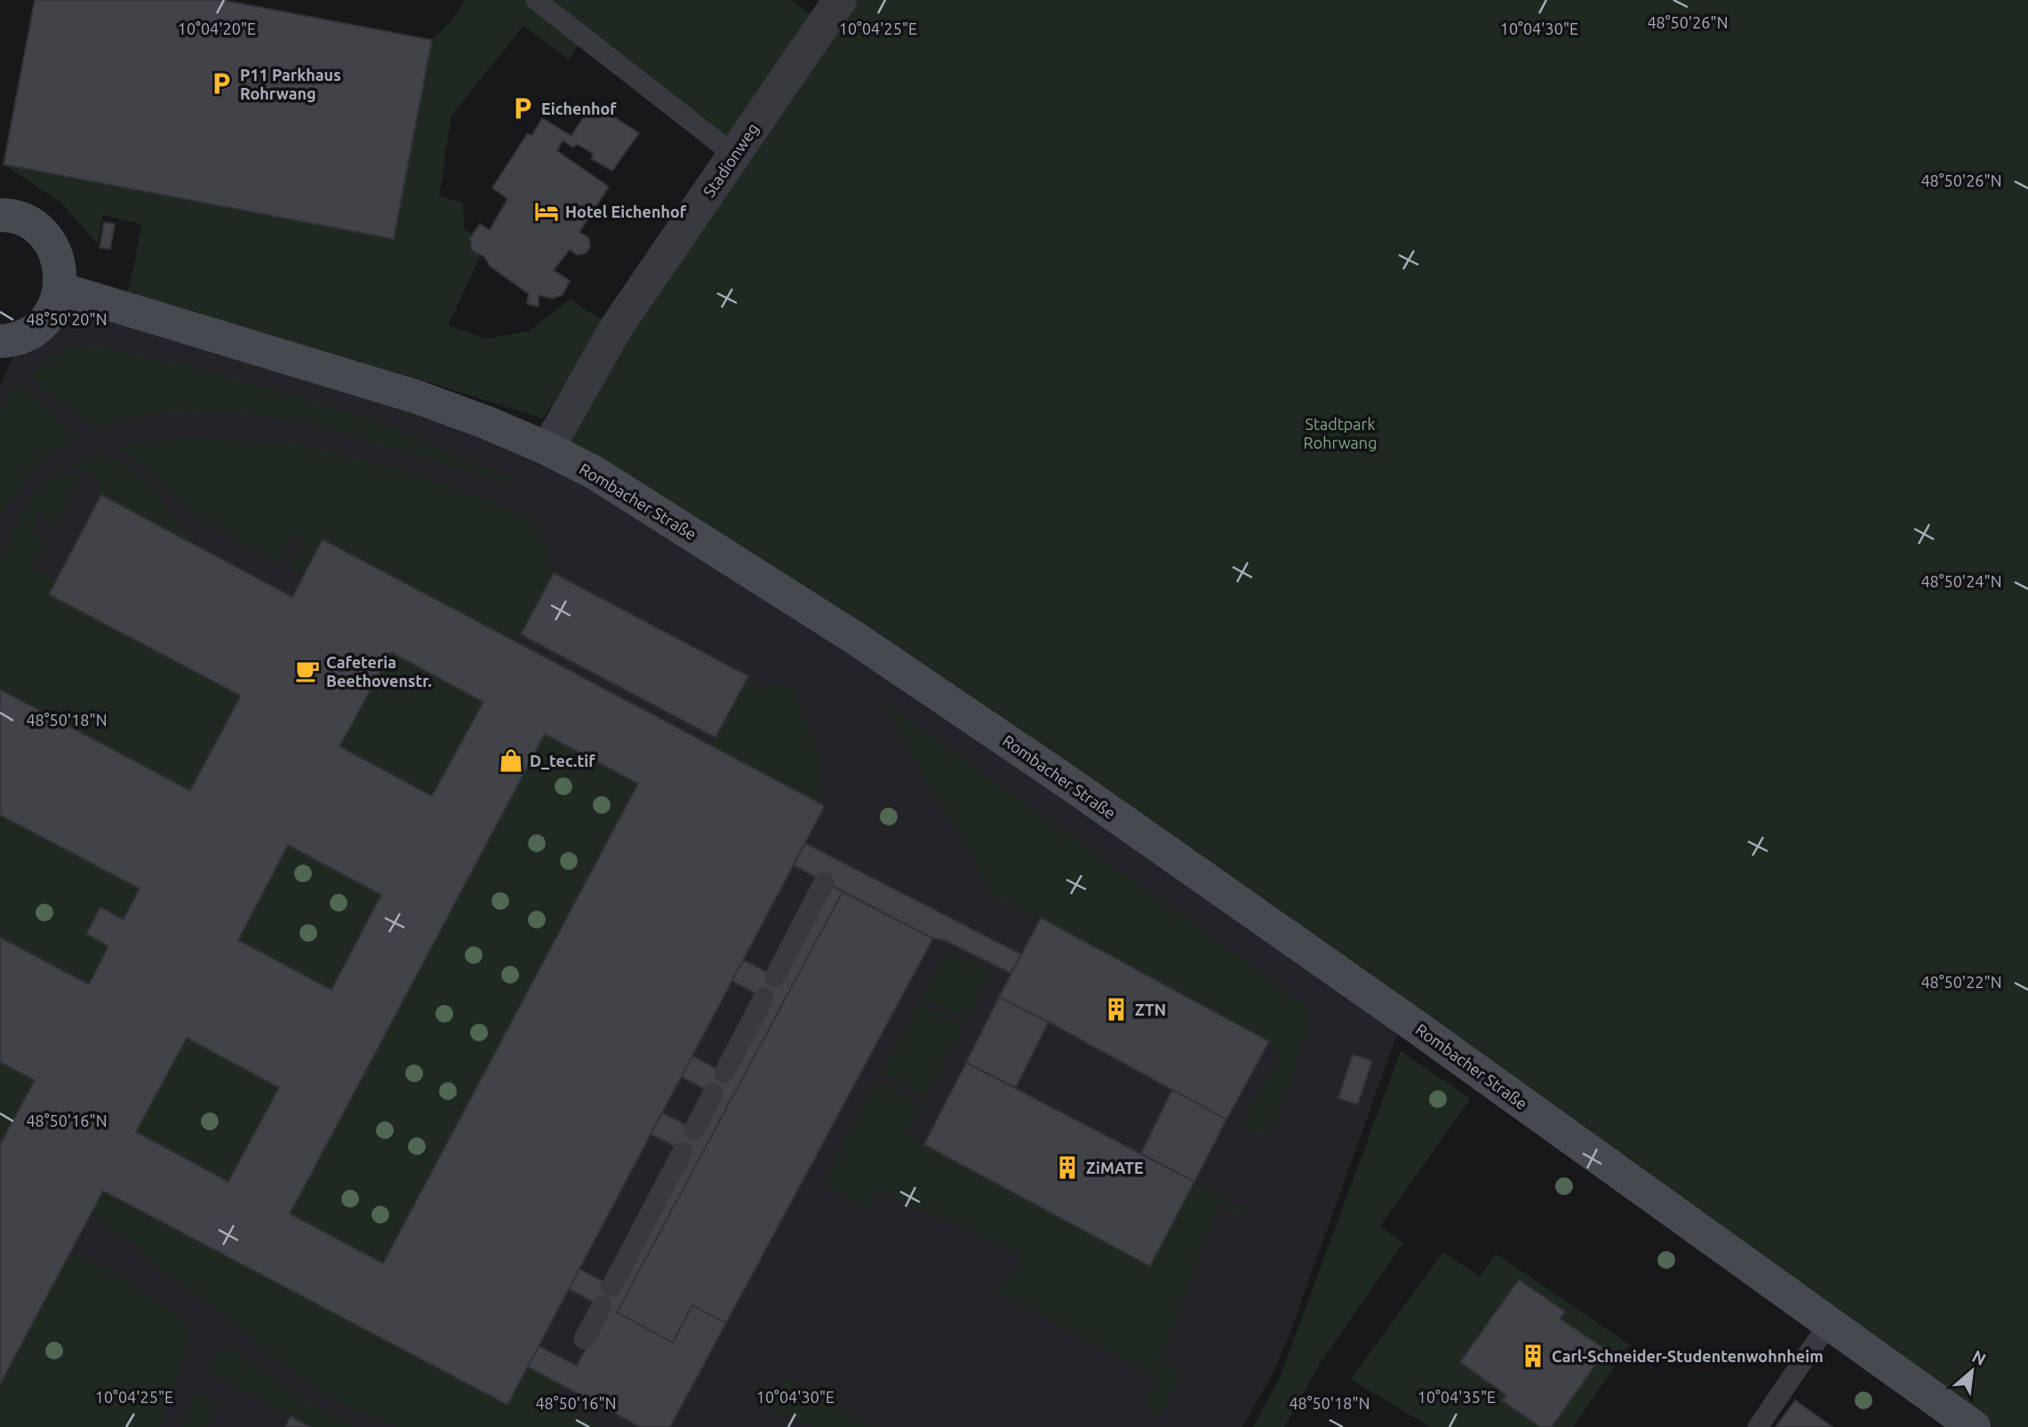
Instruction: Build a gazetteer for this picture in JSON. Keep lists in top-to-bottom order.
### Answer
{
  "streets": {
    "main road": ["Rombacher Straße"],
    "street": ["Stadionweg"]
  },
  "crossings": [
    ["Stadionweg", "Rombacher Straße"]
  ],
  "parks": ["Stadtpark Rohrwang"],
  "places": {
    "parking": ["P11 Parkhaus Rohrwang", "Eichenhof"],
    "hotel": ["Hotel Eichenhof"],
    "cafe": ["Cafeteria Beethovenstr."],
    "shop": ["D_tec.tif"],
    "building": ["ZTN", "ZiMATE", "Carl-Schneider-Studentenwohnheim"]
  },
  "north": "top right",
  "coordinates": [
    "48°50'26\"N",
    "10°04'20\"E",
    "10°04'25\"E",
    "10°04'30\"E",
    "48°50'20\"N",
    "48°50'24\"N",
    "48°50'18\"N",
    "48°50'22\"N",
    "48°50'16\"N",
    "10°04'35\"E"
  ]
}
